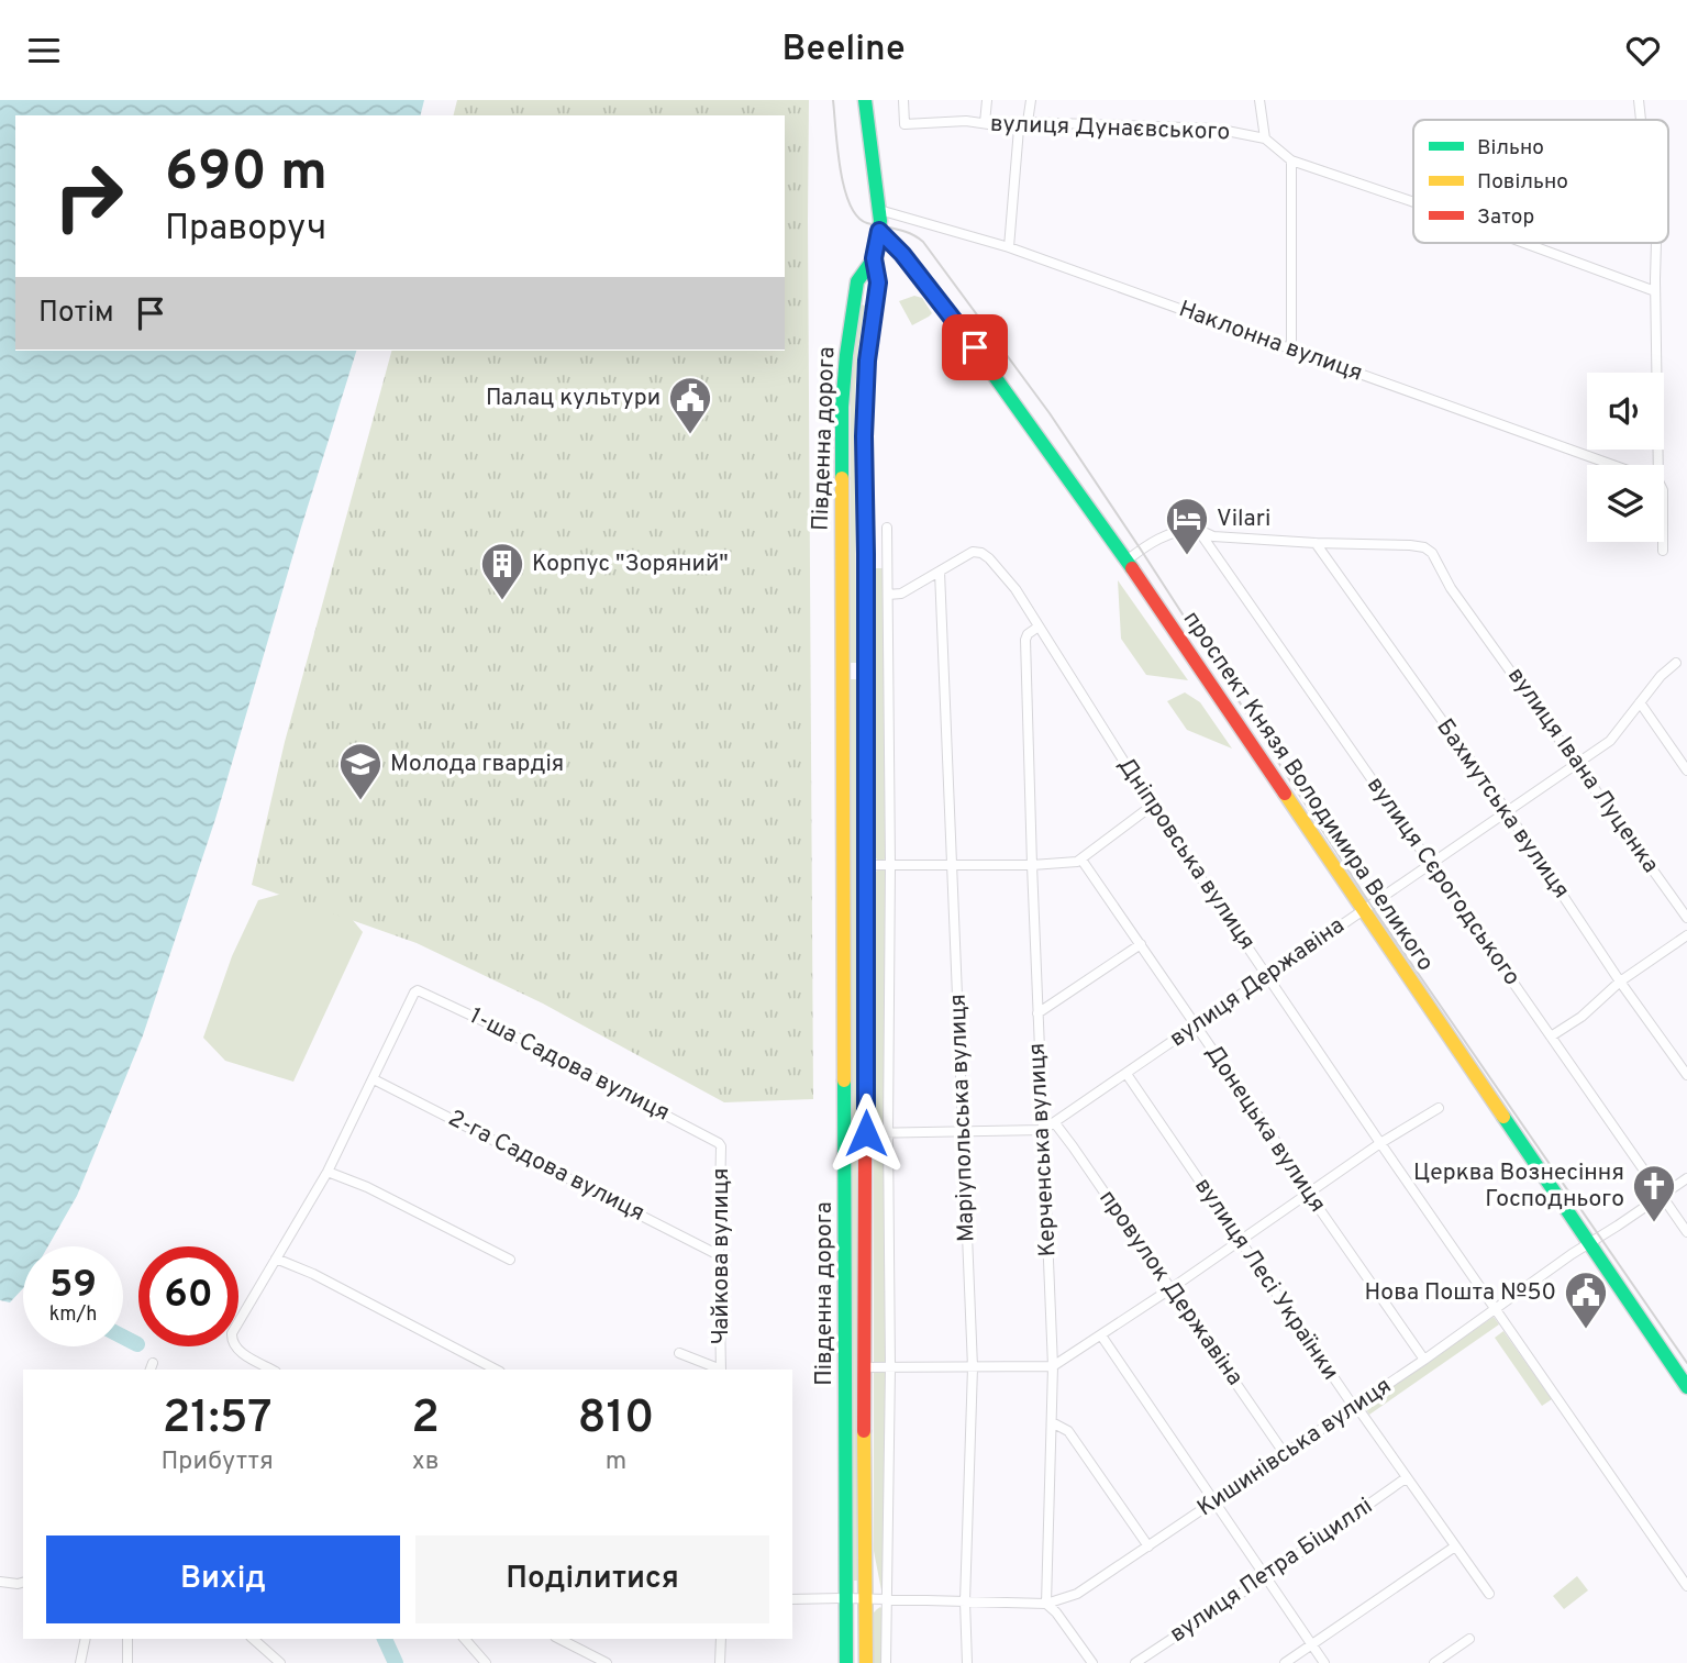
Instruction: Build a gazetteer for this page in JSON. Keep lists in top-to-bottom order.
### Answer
{
  "streets": {
    "main road": ["Південна дорога", "проспект Князя Володимира Великого"],
    "street": [
      "вулиця Дунаєвського",
      "Наклонна вулиця",
      "вулиця Івана Луценка",
      "Бахмутська вулиця",
      "Дніпровська вулиця",
      "вулиця Сєрогодського",
      "вулиця Державіна",
      "1-ша Садова вулиця",
      "Маріупольська вулиця",
      "Донецька вулиця",
      "Керченська вулиця",
      "2-га Садова вулиця",
      "Чайкова вулиця",
      "вулиця Лесі Українки",
      "провулок Державіна",
      "Кишинівська вулиця",
      "вулиця Петра Біциллі"
    ]
  },
  "crossings": [
    ["Південна дорога", "вулиця Державіна"],
    ["Південна дорога", "Кишинівська вулиця"],
    ["вулиця Івана Луценка", "Бахмутська вулиця"],
    ["вулиця Івана Луценка", "вулиця Державіна"],
    ["проспект Князя Володимира Великого", "вулиця Державіна"],
    ["проспект Князя Володимира Великого", "Кишинівська вулиця"],
    ["Бахмутська вулиця", "вулиця Державіна"],
    ["Дніпровська вулиця", "вулиця Державіна"],
    ["Дніпровська вулиця", "Маріупольська вулиця"],
    ["Дніпровська вулиця", "Керченська вулиця"],
    ["Дніпровська вулиця", "Кишинівська вулиця"],
    ["вулиця Сєрогодського", "вулиця Державіна"],
    ["вулиця Сєрогодського", "Кишинівська вулиця"],
    ["вулиця Державіна", "Маріупольська вулиця"],
    ["вулиця Державіна", "Донецька вулиця"],
    ["вулиця Державіна", "Керченська вулиця"],
    ["вулиця Державіна", "вулиця Лесі Українки"],
    ["вулиця Державіна", "провулок Державіна"],
    ["1-ша Садова вулиця", "2-га Садова вулиця"],
    ["1-ша Садова вулиця", "Чайкова вулиця"],
    ["Маріупольська вулиця", "Кишинівська вулиця"],
    ["Донецька вулиця", "Кишинівська вулиця"],
    ["Керченська вулиця", "Кишинівська вулиця"],
    ["2-га Садова вулиця", "Чайкова вулиця"],
    ["вулиця Лесі Українки", "Кишинівська вулиця"],
    ["вулиця Лесі Українки", "вулиця Петра Біциллі"],
    ["провулок Державіна", "Кишинівська вулиця"]
  ],
  "places": {
    "public building": ["Палац культури", "Нова Пошта №50"],
    "hotel": ["Vilari"],
    "building": ["Корпус \"Зоряний\""],
    "school or university": ["Молода гвардія"],
    "church": ["Церква Вознесіння Господнього"]
  },
  "legend": ["Вільно", "Повільно", "Затор"],
  "page": {
    "header": "Beeline",
    "turn": ["690 m", "Праворуч"],
    "then": "Потім",
    "speed": "59 km/h",
    "limit": "60",
    "eta": [
      "21:57",
      "Прибуття",
      "2",
      "хв",
      "810",
      "m"
    ],
    "buttons": ["Вихід", "Поділитися"]
  }
}
